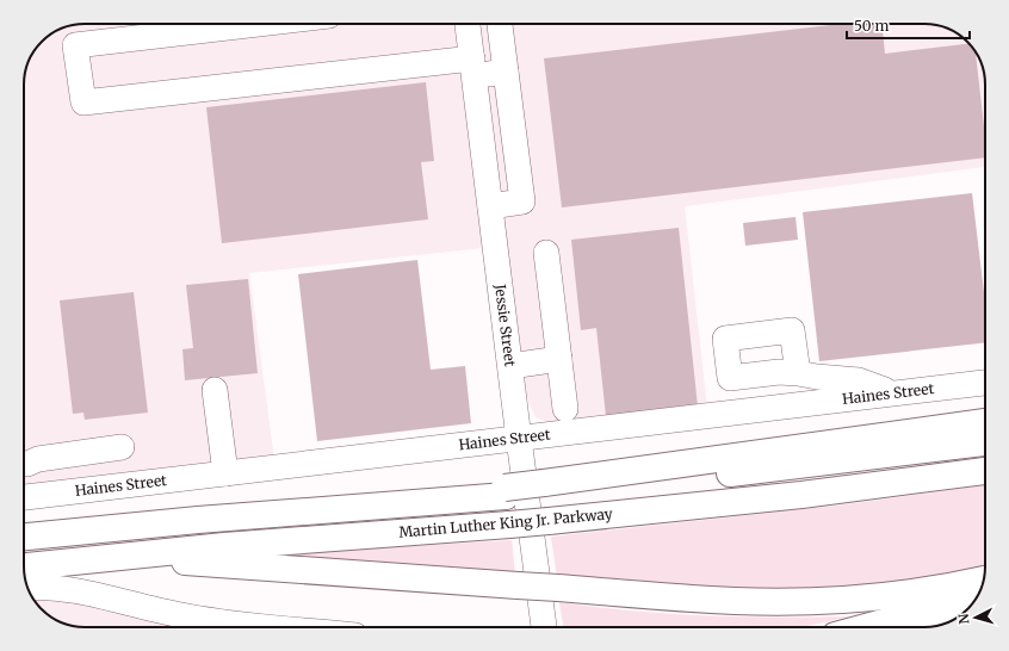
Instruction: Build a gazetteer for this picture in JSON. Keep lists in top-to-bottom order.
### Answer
{
  "streets": {
    "highway": ["Martin Luther King Jr. Parkway"],
    "street": ["Jessie Street", "Haines Street"]
  },
  "crossings": [
    ["Jessie Street", "Haines Street"]
  ],
  "scale_bar": "50 m",
  "north": "left"
}
